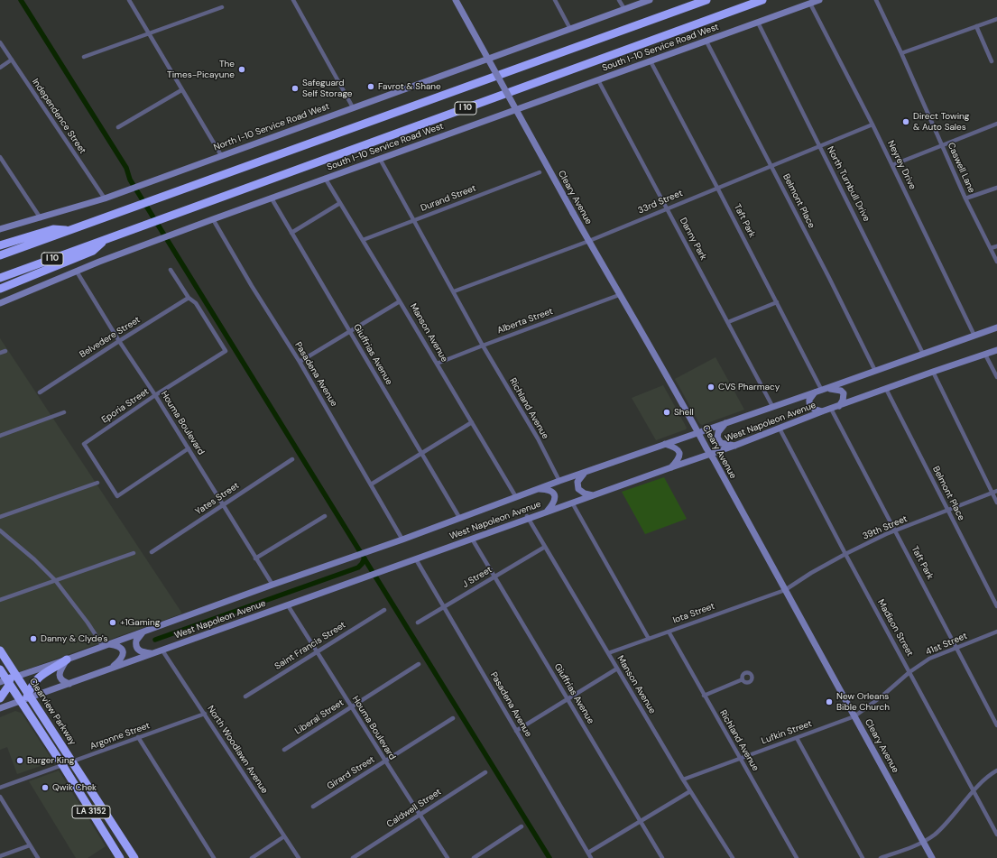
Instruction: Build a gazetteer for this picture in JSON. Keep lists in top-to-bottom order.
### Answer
{
  "streets": {
    "highway": ["I 10", "Clearview Parkway", "LA 3152"],
    "street": [
      "South I-10 Service Road West",
      "Independence Street",
      "North I-10 Service Road West",
      "Neyrey Drive",
      "Caswell Lane",
      "North Turnbull Drive",
      "Cleary Avenue",
      "Durand Street",
      "Belmont Place",
      "33rd Street",
      "Taft Park",
      "Danny Park",
      "Alberta Street",
      "Manson Avenue",
      "Belvedere Street",
      "Giuffrias Avenue",
      "Pasadena Avenue",
      "Eporia Street",
      "Richland Avenue",
      "West Napoleon Avenue",
      "Houma Boulevard",
      "Yates Street",
      "39th Street",
      "J Street",
      "Iota Street",
      "Madison Street",
      "41st Street",
      "Saint Francis Street",
      "Liberal Street",
      "Lufkin Street",
      "Argonne Street",
      "North Woodlawn Avenue",
      "Girard Street",
      "Caldwell Street"
    ]
  },
  "crossings": [
    ["South I-10 Service Road West", "Neyrey Drive"],
    ["South I-10 Service Road West", "North Turnbull Drive"],
    ["South I-10 Service Road West", "Belmont Place"],
    ["South I-10 Service Road West", "Taft Park"],
    ["South I-10 Service Road West", "Danny Park"],
    ["South I-10 Service Road West", "Manson Avenue"],
    ["South I-10 Service Road West", "Giuffrias Avenue"],
    ["South I-10 Service Road West", "Pasadena Avenue"],
    ["South I-10 Service Road West", "Houma Boulevard"],
    ["Independence Street", "North I-10 Service Road West"],
    ["Neyrey Drive", "33rd Street"],
    ["Neyrey Drive", "West Napoleon Avenue"],
    ["North Turnbull Drive", "33rd Street"],
    ["North Turnbull Drive", "West Napoleon Avenue"],
    ["Cleary Avenue", "33rd Street"],
    ["Cleary Avenue", "Alberta Street"],
    ["Cleary Avenue", "West Napoleon Avenue"],
    ["Cleary Avenue", "39th Street"],
    ["Cleary Avenue", "Iota Street"],
    ["Cleary Avenue", "41st Street"],
    ["Cleary Avenue", "Lufkin Street"],
    ["Durand Street", "Manson Avenue"],
    ["Belmont Place", "33rd Street"],
    ["Belmont Place", "West Napoleon Avenue"],
    ["Belmont Place", "39th Street"],
    ["33rd Street", "Taft Park"],
    ["33rd Street", "Danny Park"],
    ["33rd Street", "Richland Avenue"],
    ["Taft Park", "West Napoleon Avenue"],
    ["Taft Park", "39th Street"],
    ["Taft Park", "41st Street"],
    ["Danny Park", "West Napoleon Avenue"],
    ["Alberta Street", "Manson Avenue"],
    ["Alberta Street", "Richland Avenue"],
    ["Manson Avenue", "West Napoleon Avenue"],
    ["Manson Avenue", "J Street"],
    ["Manson Avenue", "Iota Street"],
    ["Manson Avenue", "Lufkin Street"],
    ["Belvedere Street", "Eporia Street"],
    ["Belvedere Street", "Houma Boulevard"],
    ["Giuffrias Avenue", "West Napoleon Avenue"],
    ["Giuffrias Avenue", "J Street"],
    ["Pasadena Avenue", "West Napoleon Avenue"],
    ["Pasadena Avenue", "J Street"],
    ["Eporia Street", "Houma Boulevard"],
    ["Richland Avenue", "West Napoleon Avenue"],
    ["Richland Avenue", "Iota Street"],
    ["Richland Avenue", "Lufkin Street"],
    ["West Napoleon Avenue", "Houma Boulevard"],
    ["West Napoleon Avenue", "Madison Street"],
    ["West Napoleon Avenue", "Clearview Parkway"],
    ["West Napoleon Avenue", "North Woodlawn Avenue"],
    ["West Napoleon Avenue", "LA 3152"],
    ["Houma Boulevard", "Yates Street"],
    ["Houma Boulevard", "Saint Francis Street"],
    ["Houma Boulevard", "Liberal Street"],
    ["Houma Boulevard", "Girard Street"],
    ["Houma Boulevard", "Caldwell Street"],
    ["39th Street", "Iota Street"],
    ["39th Street", "Madison Street"],
    ["Madison Street", "41st Street"],
    ["41st Street", "Lufkin Street"],
    ["Clearview Parkway", "Argonne Street"],
    ["Clearview Parkway", "LA 3152"],
    ["Argonne Street", "North Woodlawn Avenue"],
    ["Argonne Street", "LA 3152"]
  ],
  "places": [
    "The Times-Picayune",
    "Favrot & Shane",
    "Safeguard Self Storage",
    "Direct Towing & Auto Sales",
    "CVS Pharmacy",
    "Shell",
    "+1Gaming",
    "Danny & Clyde's",
    "New Orleans Bible Church",
    "Burger King",
    "Qwik Chek"
  ]
}
